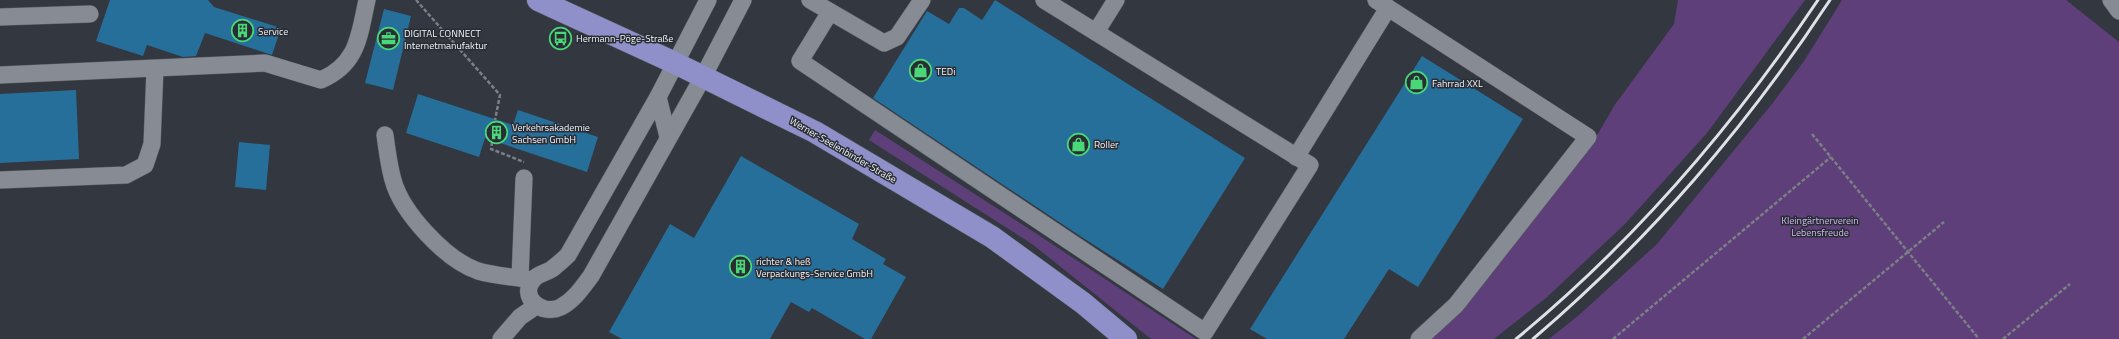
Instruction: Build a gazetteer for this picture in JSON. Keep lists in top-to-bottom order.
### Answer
{
  "streets": {
    "main road": ["Werner-Seelenbinder-Straße"]
  },
  "parks": ["Kleingärtnerverein Lebensfreude"],
  "places": {
    "building": ["Service", "Verkehrsakademie Sachsen GmbH", "richter & heß Verpackungs-Service GmbH"],
    "bus stop": ["Hermann-Pöge-Straße"],
    "office": ["DIGITAL CONNECT Internetmanufaktur"],
    "shop": ["TEDi", "Fahrrad XXL", "Roller"]
  }
}
